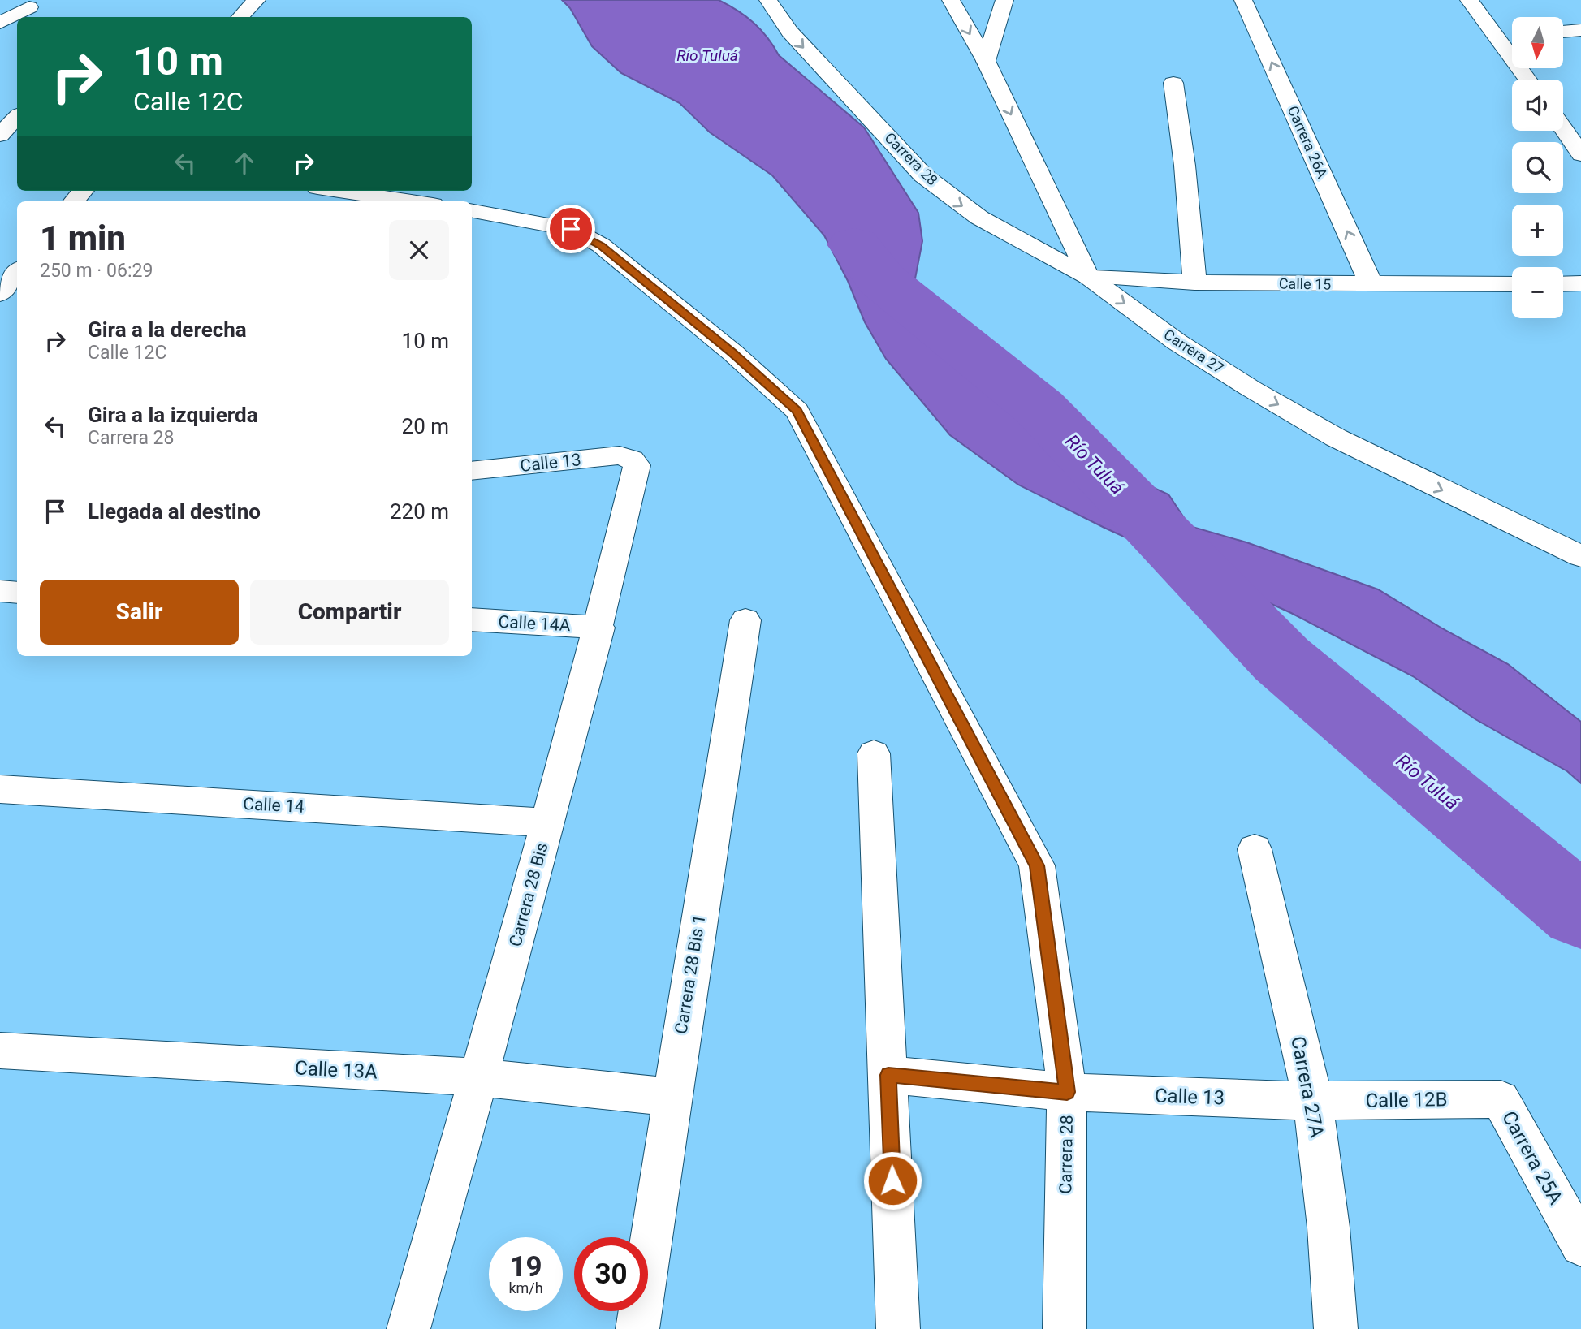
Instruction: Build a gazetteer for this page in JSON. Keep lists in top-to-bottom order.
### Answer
{
  "streets": {
    "street": [
      "Carrera 26A",
      "Carrera 28",
      "Calle 15",
      "Carrera 27",
      "Calle 13",
      "Calle 14A",
      "Calle 14",
      "Carrera 28 Bis",
      "Carrera 28 Bis 1",
      "Calle 13A",
      "Carrera 27A",
      "Calle 12B",
      "Carrera 25A"
    ]
  },
  "crossings": [
    ["Carrera 26A", "Calle 15"],
    ["Carrera 28", "Calle 15"],
    ["Carrera 28", "Carrera 27"],
    ["Carrera 28", "Calle 13"],
    ["Calle 15", "Carrera 27"],
    ["Calle 13", "Carrera 28 Bis"],
    ["Calle 13", "Carrera 27A"],
    ["Calle 13", "Calle 12B"],
    ["Calle 14A", "Carrera 28 Bis"],
    ["Calle 14", "Carrera 28 Bis"],
    ["Carrera 28 Bis", "Calle 13A"],
    ["Carrera 28 Bis 1", "Calle 13A"],
    ["Carrera 27A", "Calle 12B"],
    ["Calle 12B", "Carrera 25A"]
  ],
  "one_way": ["Carrera 27"],
  "water": ["Río Tuluá"],
  "north": "bottom",
  "page": {
    "map_buttons": ["+", "−"],
    "turn": ["10 m", "Calle 12C"],
    "heading": ["1 min", "250 m · 06:29"],
    "list": [
      {
        "name": "Gira a la derecha",
        "note": "Calle 12C",
        "value": "10 m"
      },
      {
        "name": "Gira a la izquierda",
        "note": "Carrera 28",
        "value": "20 m"
      },
      {
        "name": "Llegada al destino",
        "value": "220 m"
      }
    ],
    "buttons": ["Salir", "Compartir"],
    "speed": "19 km/h",
    "limit": "30"
  }
}
